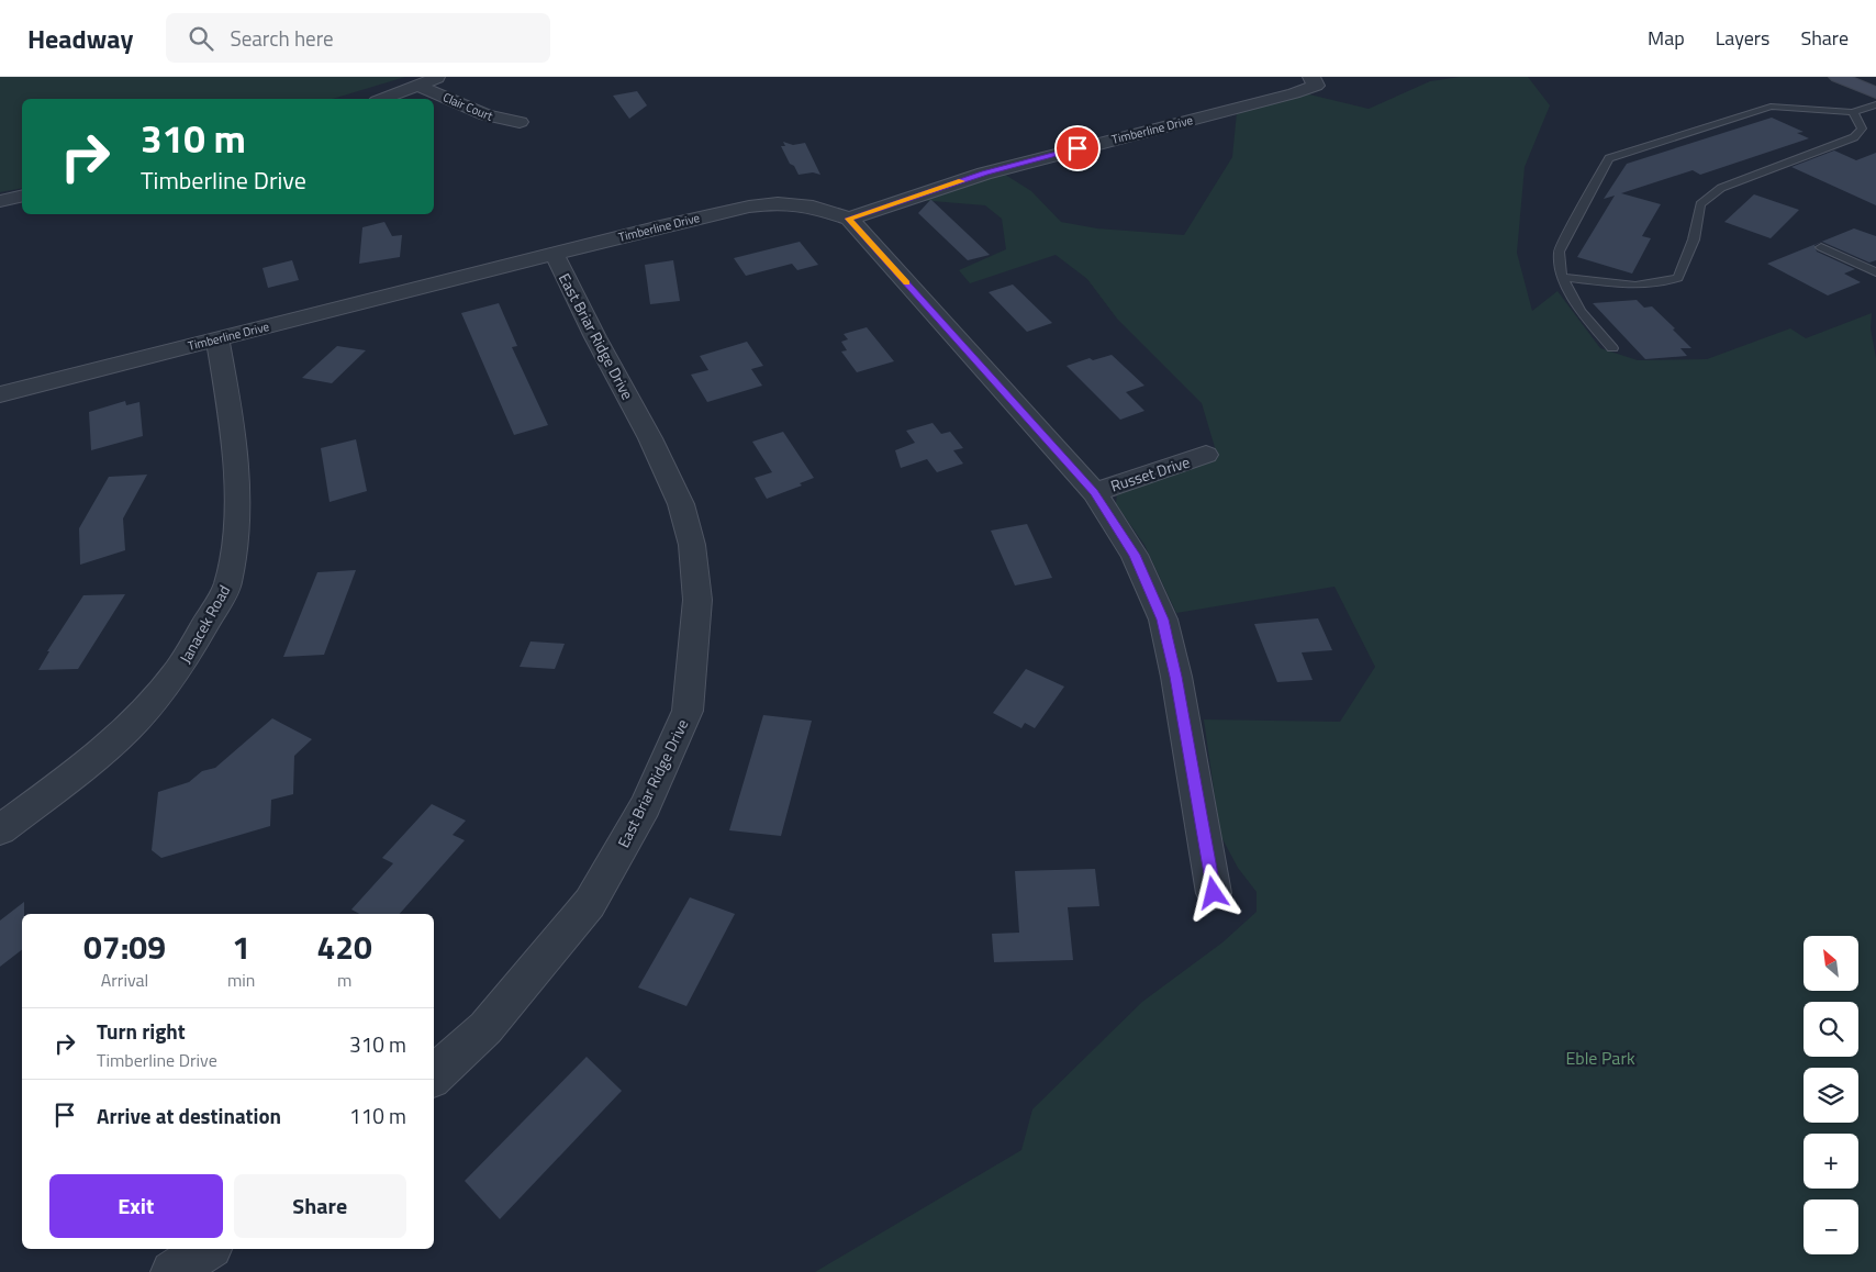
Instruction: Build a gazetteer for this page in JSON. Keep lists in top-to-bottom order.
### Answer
{
  "streets": {
    "street": [
      "Clair Court",
      "Timberline Drive",
      "East Briar Ridge Drive",
      "Russet Drive",
      "Janacek Road"
    ]
  },
  "crossings": [
    ["Timberline Drive", "East Briar Ridge Drive"],
    ["Timberline Drive", "Russet Drive"],
    ["Timberline Drive", "Janacek Road"]
  ],
  "parks": ["Eble Park"],
  "north": "top left",
  "page": {
    "header": "Headway",
    "search": "Search here",
    "nav": ["Map", "Layers", "Share"],
    "turn": ["310 m", "Timberline Drive"],
    "eta": [
      "07:09",
      "Arrival",
      "1",
      "min",
      "420",
      "m"
    ],
    "map_buttons": ["+", "−"],
    "list": [
      {
        "name": "Turn right",
        "note": "Timberline Drive",
        "value": "310 m"
      },
      {
        "name": "Arrive at destination",
        "value": "110 m"
      }
    ],
    "buttons": ["Exit", "Share"]
  }
}
